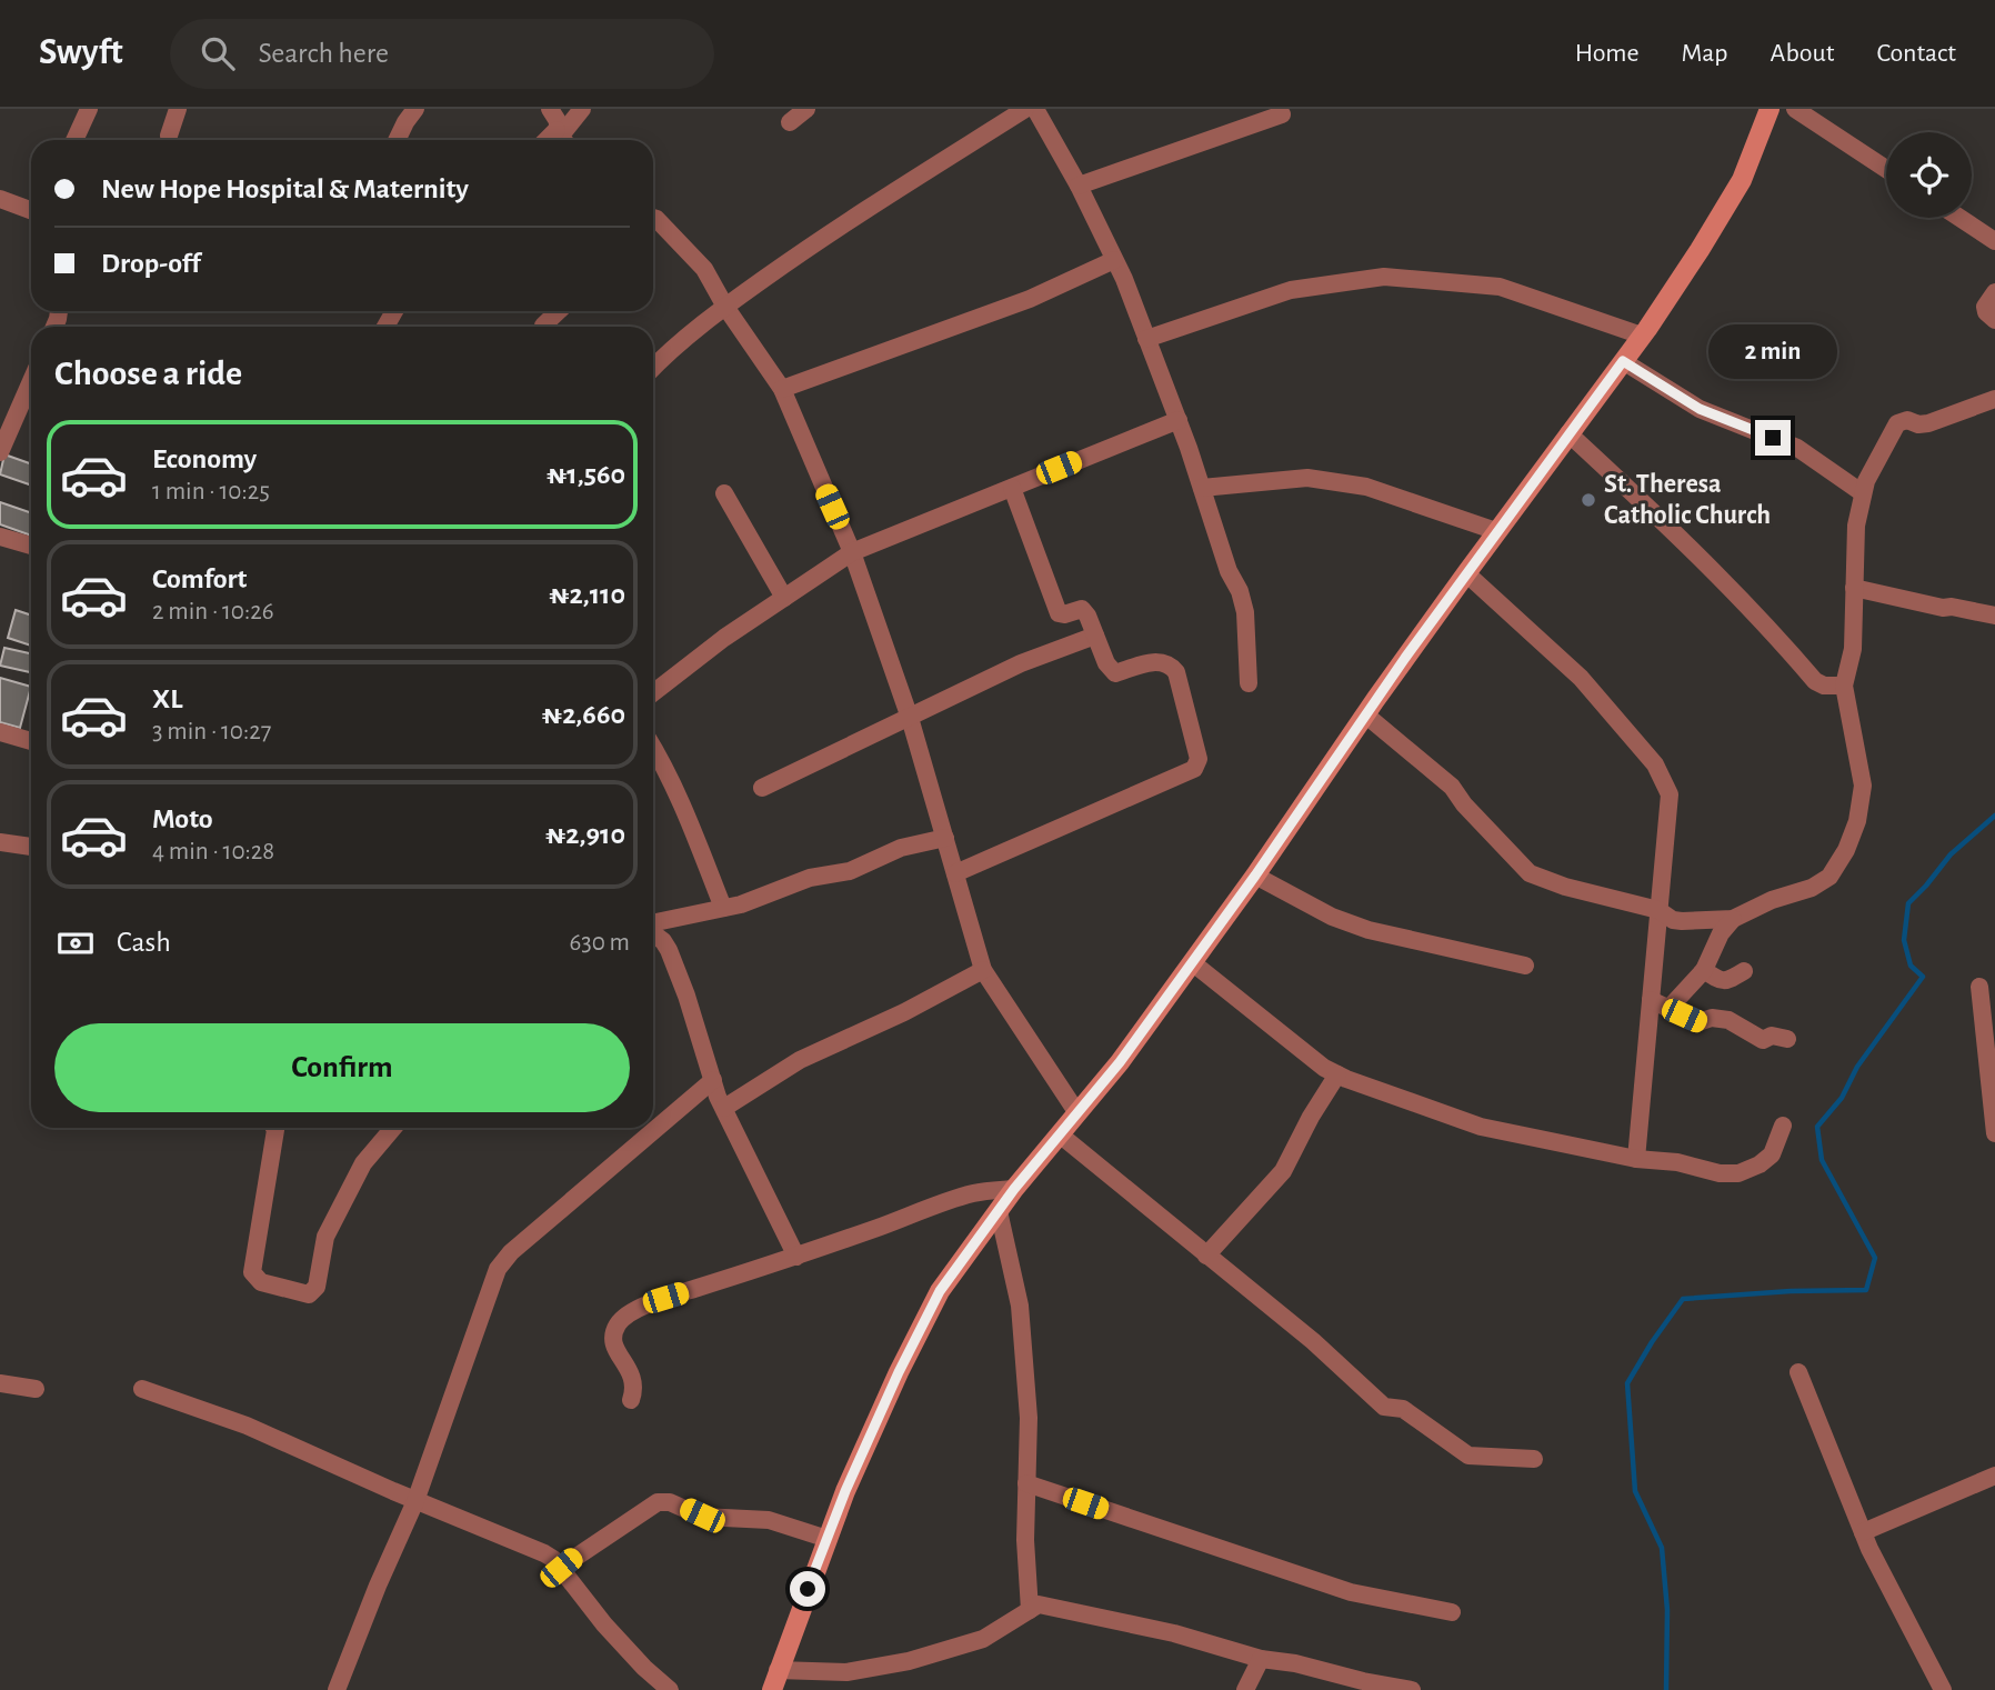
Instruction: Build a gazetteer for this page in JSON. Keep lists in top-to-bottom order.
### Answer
{
  "places": ["St. Theresa Catholic Church"],
  "page": {
    "header": "Swyft",
    "search": "Search here",
    "nav": [
      "Home",
      "Map",
      "About",
      "Contact"
    ],
    "banner": ["New Hope Hospital & Maternity", "Drop-off"],
    "bubble": "2 min",
    "heading": "Choose a ride",
    "list": [
      {
        "name": "Economy",
        "note": "1 min · 10:25",
        "value": "₦1,560"
      },
      {
        "name": "Comfort",
        "note": "2 min · 10:26",
        "value": "₦2,110"
      },
      {
        "name": "XL",
        "note": "3 min · 10:27",
        "value": "₦2,660"
      },
      {
        "name": "Moto",
        "note": "4 min · 10:28",
        "value": "₦2,910"
      }
    ],
    "pay": ["Cash", "630 m"],
    "buttons": "Confirm"
  }
}
